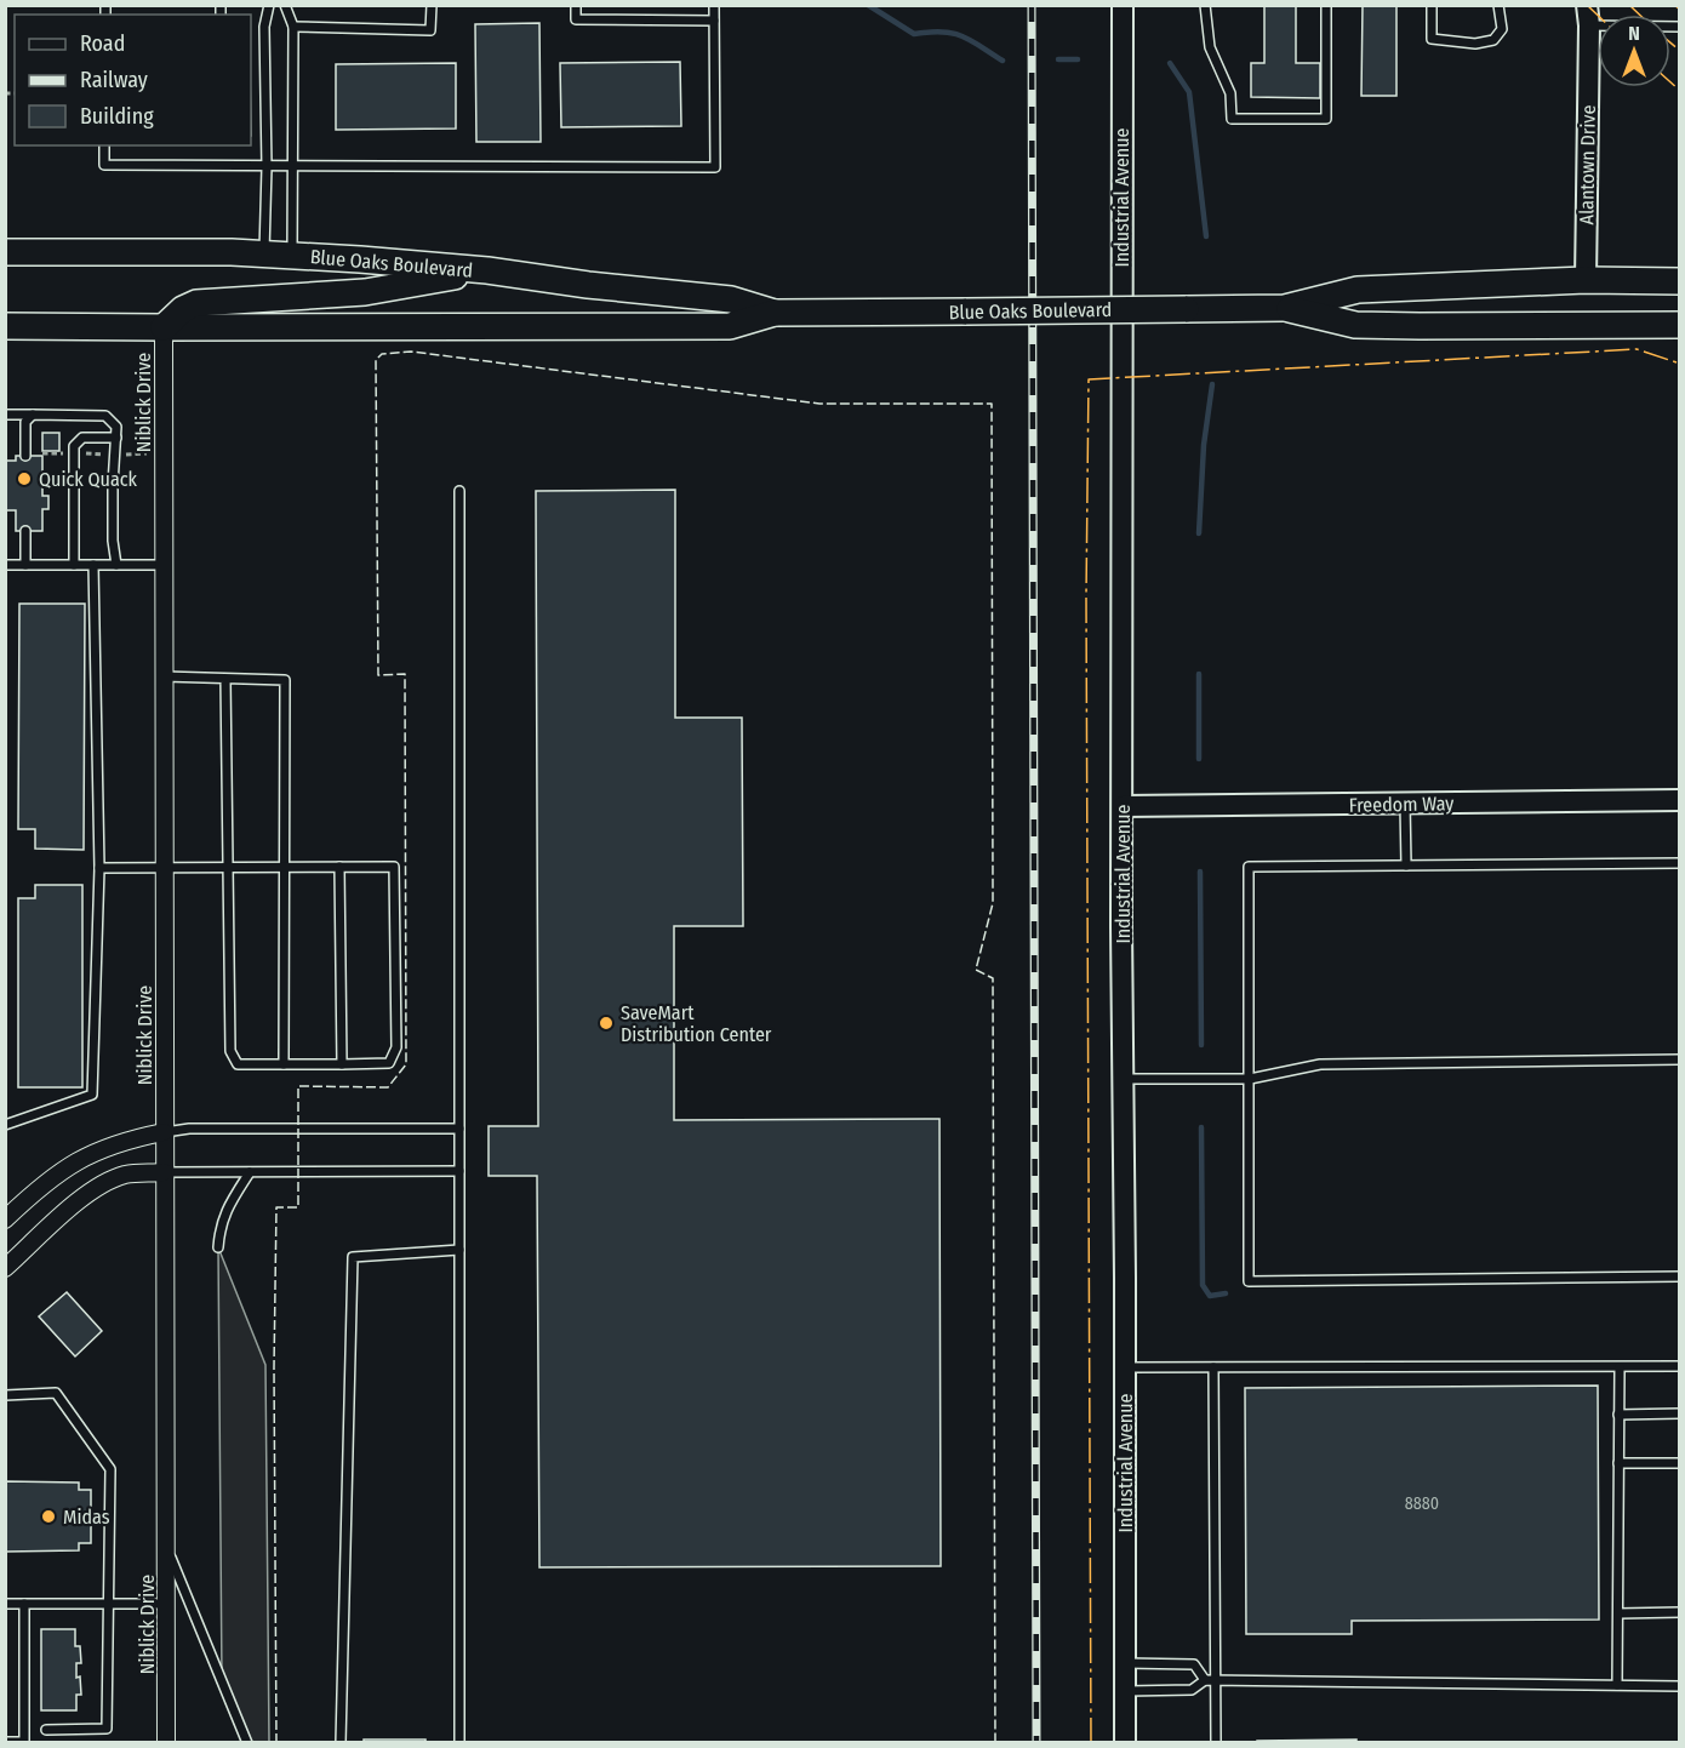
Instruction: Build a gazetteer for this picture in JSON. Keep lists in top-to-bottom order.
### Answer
{
  "streets": {
    "main road": ["Blue Oaks Boulevard"],
    "street": [
      "Alantown Drive",
      "Industrial Avenue",
      "Niblick Drive",
      "Freedom Way"
    ]
  },
  "crossings": [
    ["Alantown Drive", "Blue Oaks Boulevard"],
    ["Industrial Avenue", "Freedom Way"],
    ["Blue Oaks Boulevard", "Niblick Drive"]
  ],
  "places": ["Quick Quack", "SaveMart Distribution Center", "Midas"],
  "house_numbers": ["8880"],
  "legend": ["Road", "Railway", "Building"],
  "north": "top"
}
